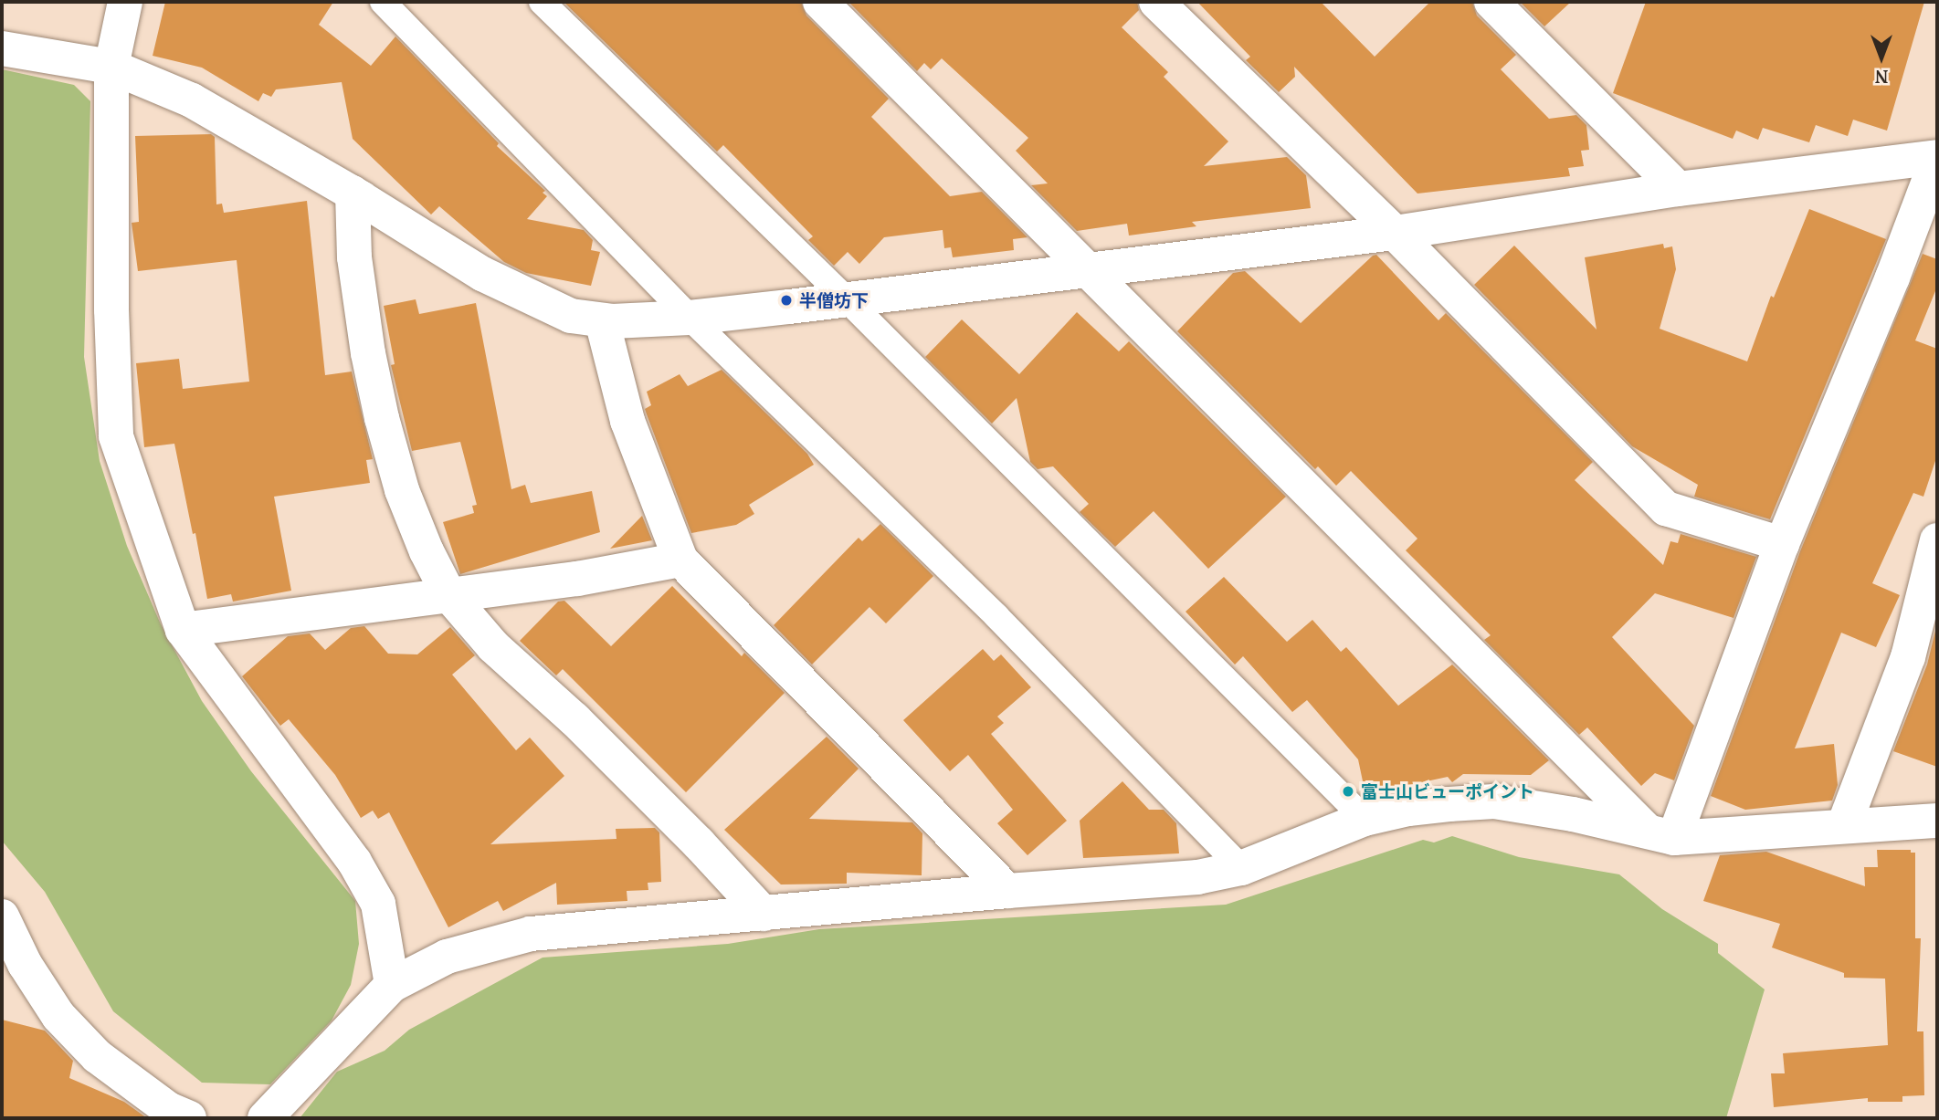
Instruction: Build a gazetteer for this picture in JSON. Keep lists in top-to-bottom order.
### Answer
{
  "places": ["半僧坊下", "富士山ビューポイント"],
  "north": "bottom"
}
